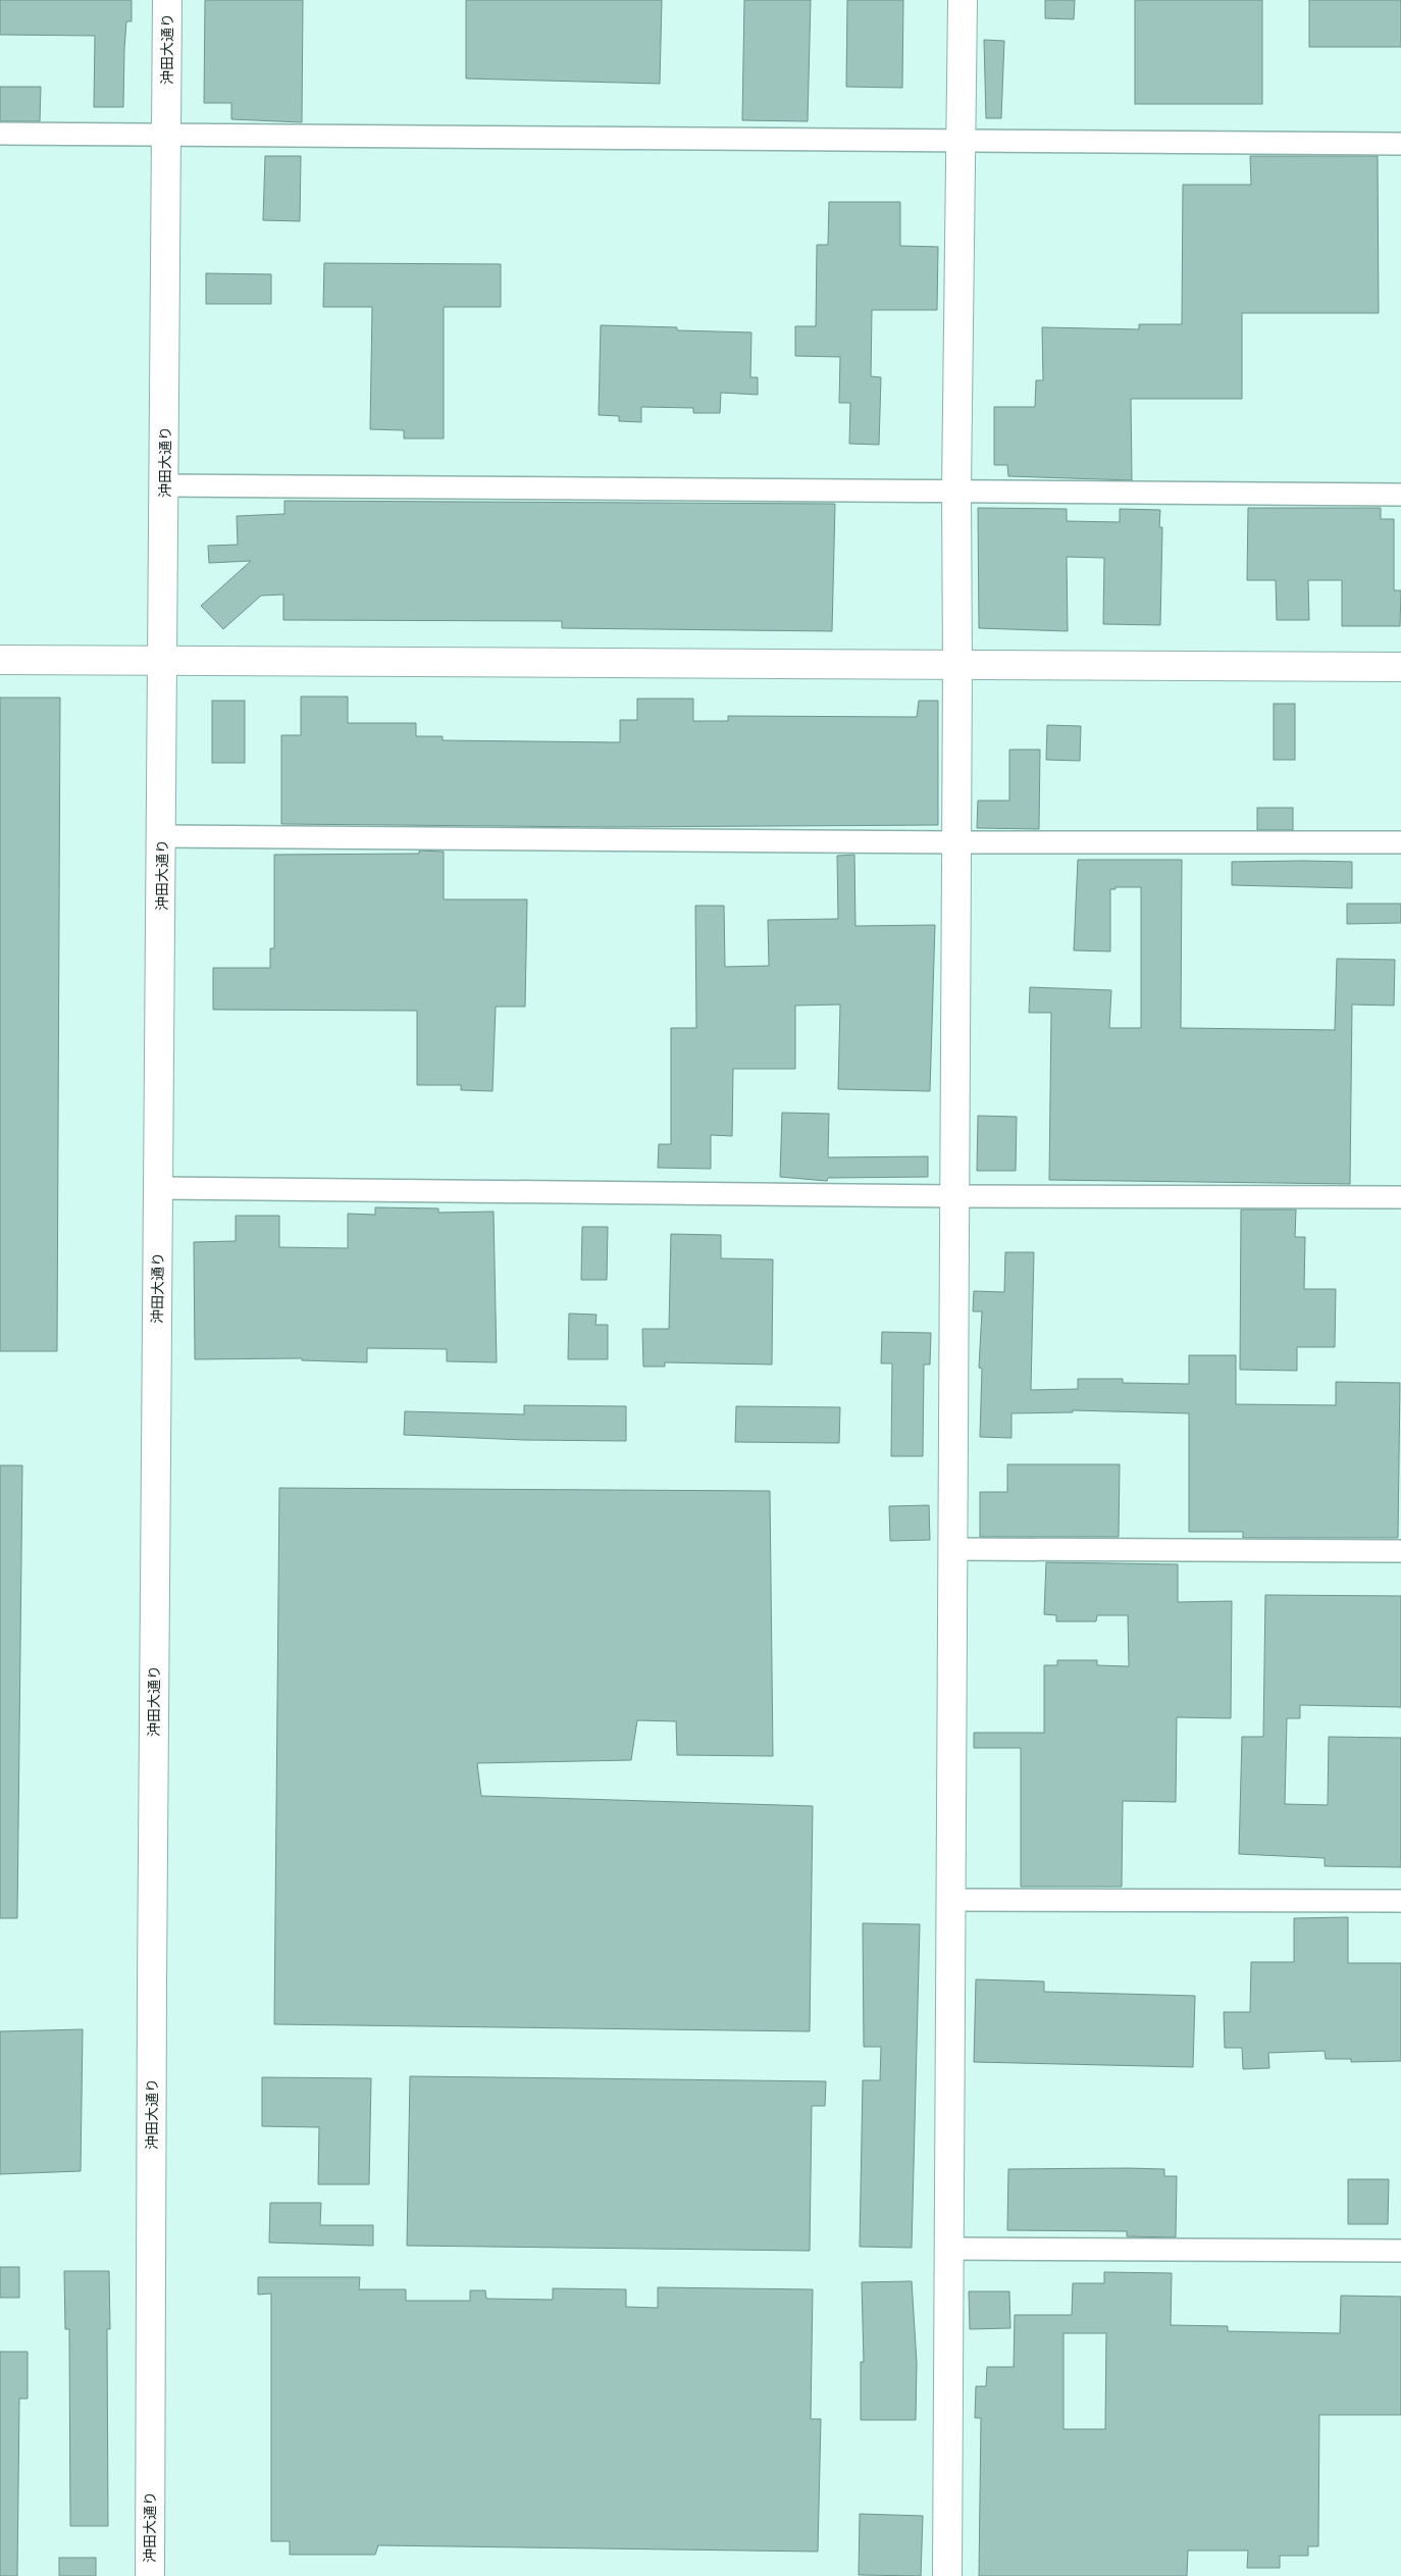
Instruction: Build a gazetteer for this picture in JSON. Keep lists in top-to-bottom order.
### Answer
{
  "streets": {
    "street": ["沖田大通り"]
  }
}
